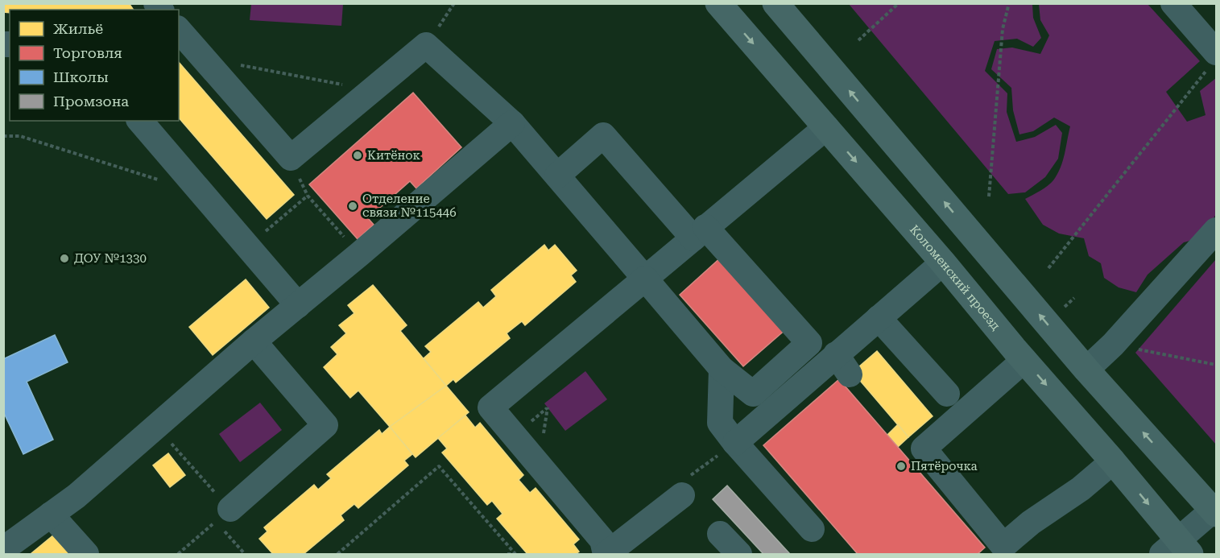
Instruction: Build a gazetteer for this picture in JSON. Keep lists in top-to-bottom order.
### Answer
{
  "streets": {
    "main road": ["Коломенский проезд"]
  },
  "places": [
    "Китёнок",
    "Отделение связи №115446",
    "ДОУ №1330",
    "Пятёрочка"
  ],
  "legend": [
    "Жильё",
    "Торговля",
    "Школы",
    "Промзона"
  ]
}
